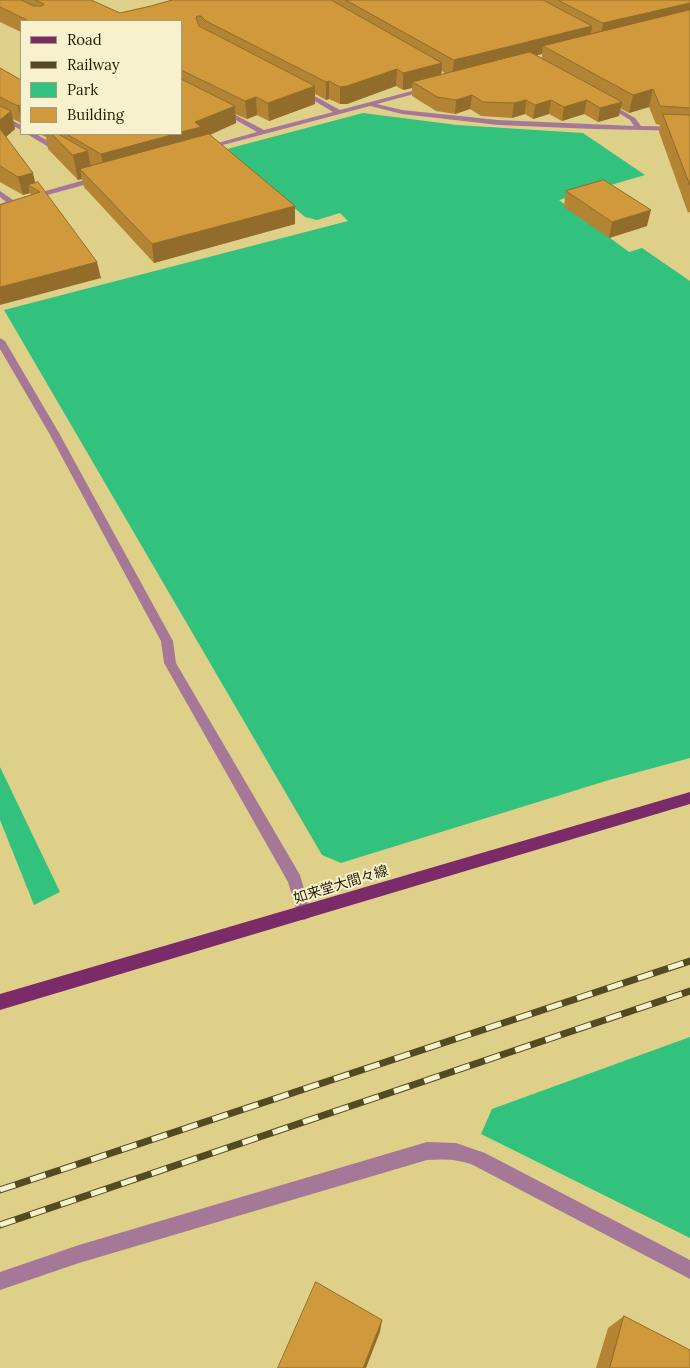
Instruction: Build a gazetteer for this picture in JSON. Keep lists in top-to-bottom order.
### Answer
{
  "streets": {
    "main road": ["如来堂大間々線"]
  },
  "legend": [
    "Road",
    "Railway",
    "Park",
    "Building"
  ]
}
